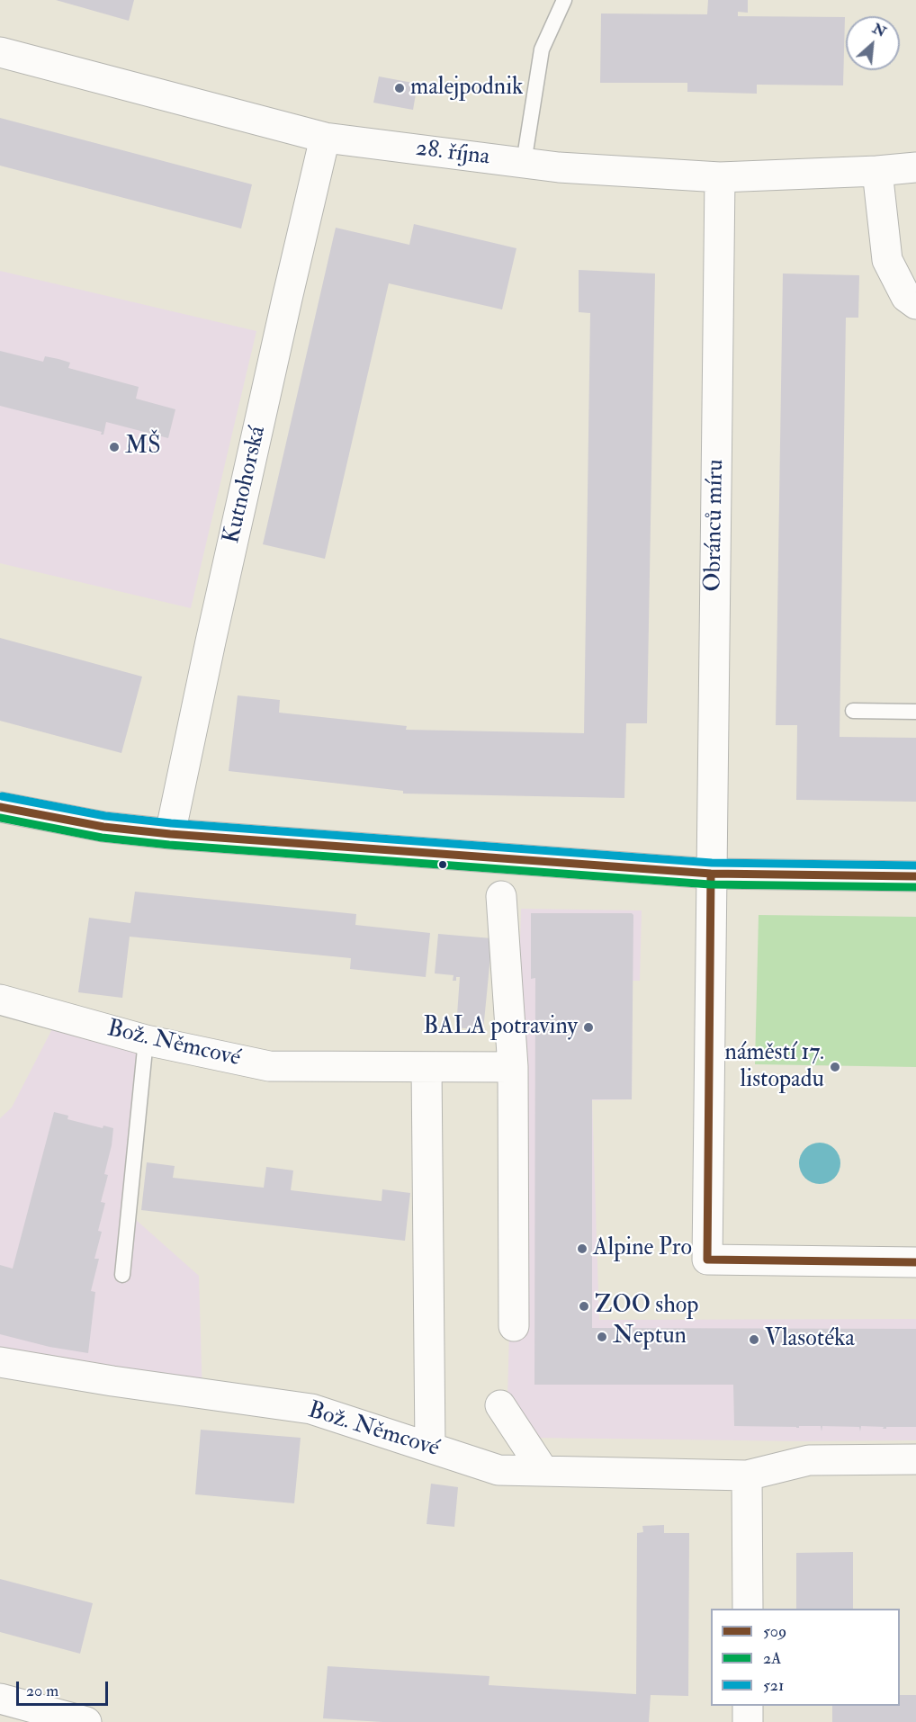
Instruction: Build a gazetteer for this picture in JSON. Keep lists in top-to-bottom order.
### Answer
{
  "streets": {
    "street": [
      "28. října",
      "Kutnohorská",
      "Obránců míru",
      "Bož. Němcové"
    ]
  },
  "crossings": [
    ["28. října", "Kutnohorská"],
    ["28. října", "Obránců míru"]
  ],
  "places": [
    "malejpodnik",
    "MŠ",
    "BALA potraviny",
    "náměstí 17. listopadu",
    "Alpine Pro",
    "ZOO shop",
    "Neptun",
    "Vlasotéka"
  ],
  "lines": ["transit line 521", "transit line 509", "transit line 2A"],
  "legend": ["509", "2A", "521"],
  "scale_bar": "20 m",
  "north": "top right"
}
